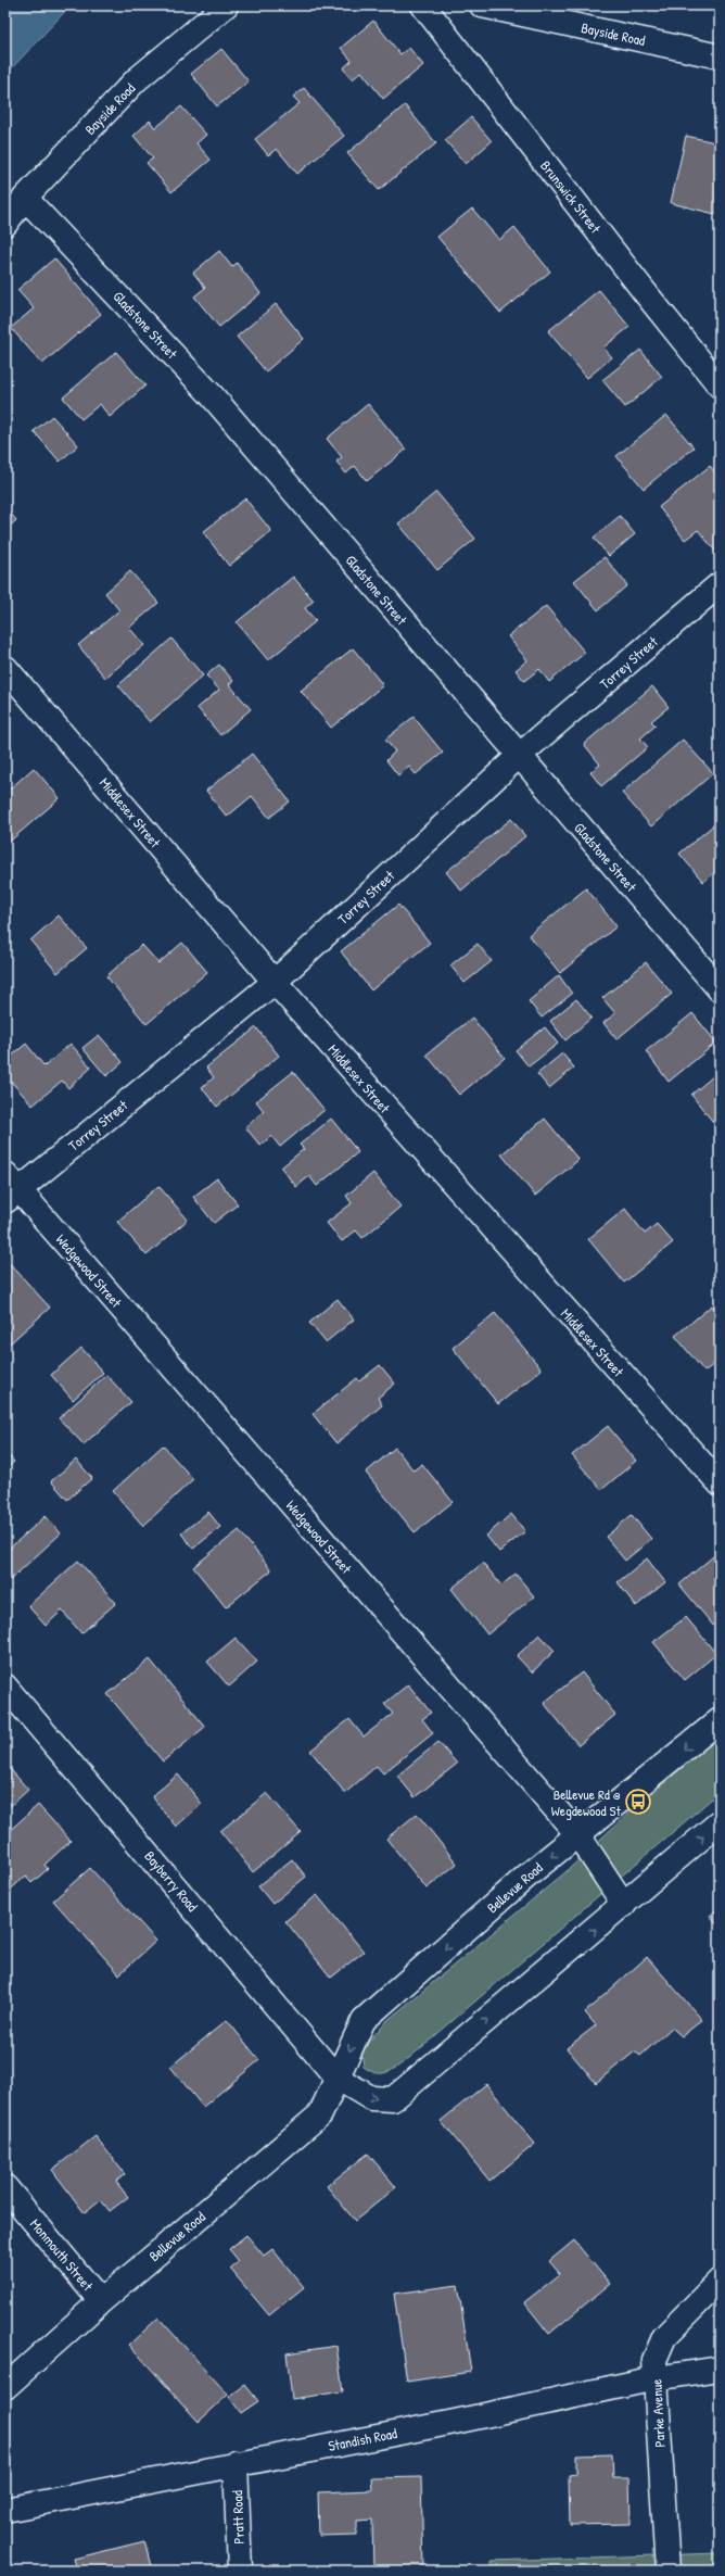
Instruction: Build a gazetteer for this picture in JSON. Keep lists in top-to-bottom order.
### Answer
{
  "streets": {
    "street": [
      "Bayside Road",
      "Brunswick Street",
      "Gladstone Street",
      "Torrey Street",
      "Middlesex Street",
      "Wedgewood Street",
      "Bayberry Road",
      "Bellevue Road",
      "Monmouth Street",
      "Parke Avenue",
      "Standish Road",
      "Pratt Road"
    ]
  },
  "crossings": [
    ["Bayside Road", "Gladstone Street"],
    ["Gladstone Street", "Torrey Street"],
    ["Torrey Street", "Middlesex Street"],
    ["Torrey Street", "Wedgewood Street"],
    ["Wedgewood Street", "Bellevue Road"],
    ["Bayberry Road", "Bellevue Road"],
    ["Bellevue Road", "Monmouth Street"],
    ["Parke Avenue", "Standish Road"],
    ["Standish Road", "Pratt Road"]
  ],
  "places": {
    "bus stop": ["Bellevue Rd @ Wegdewood St"]
  }
}
